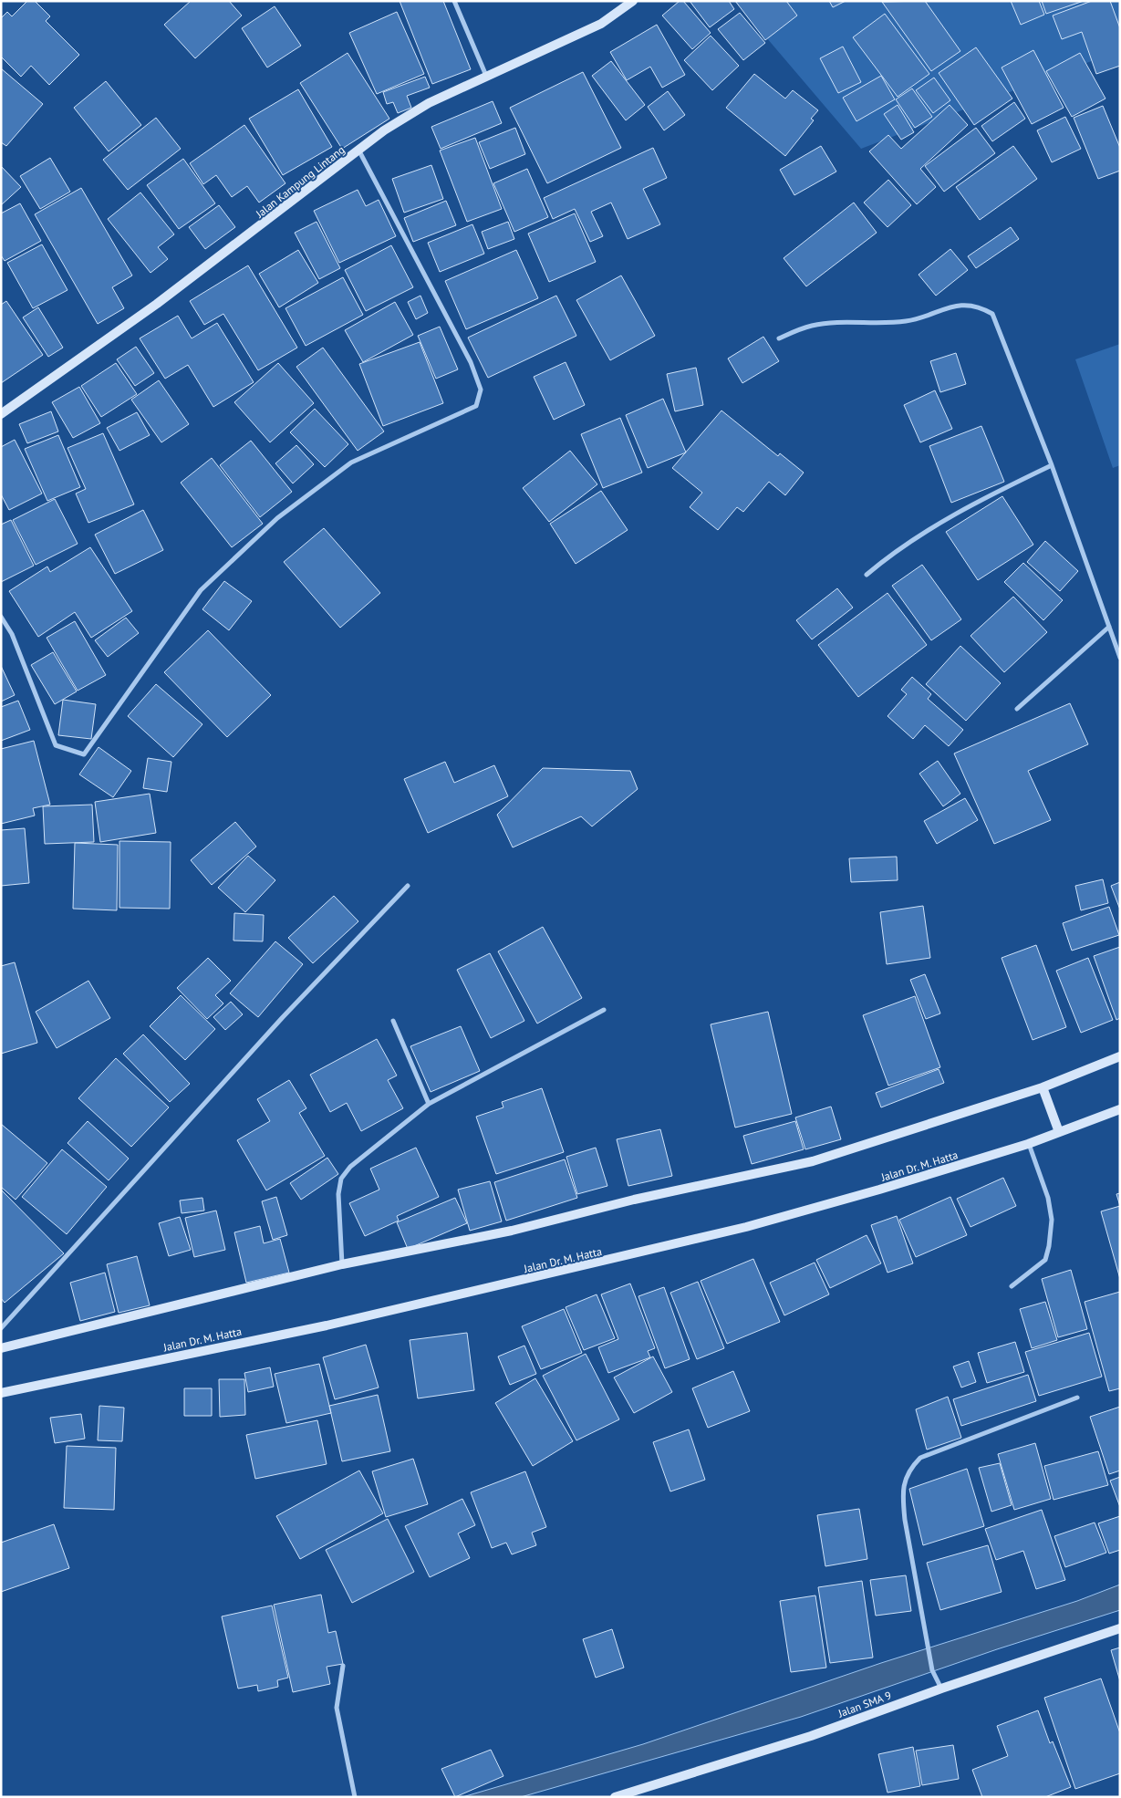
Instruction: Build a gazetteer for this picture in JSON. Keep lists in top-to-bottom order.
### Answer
{
  "streets": {
    "main road": ["Jalan Kampung Lintang", "Jalan Dr. M. Hatta", "Jalan SMA 9"]
  }
}
